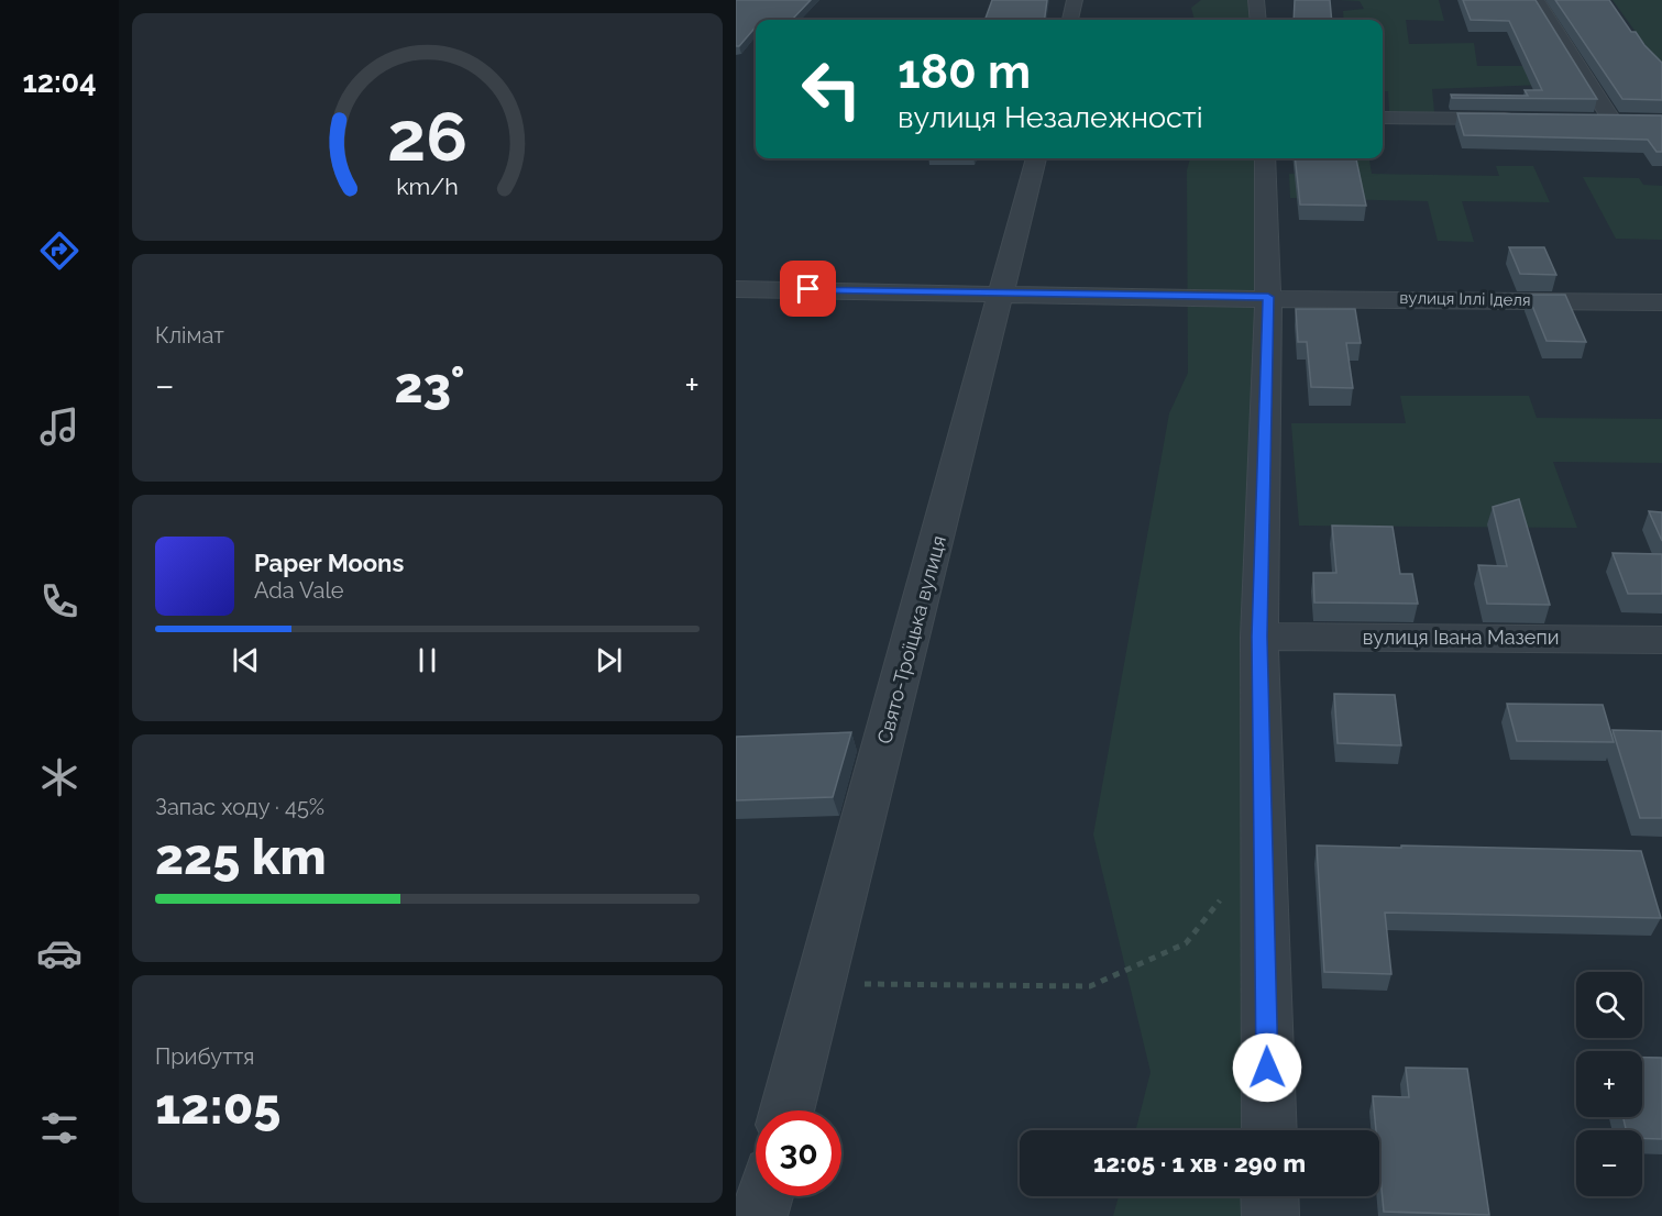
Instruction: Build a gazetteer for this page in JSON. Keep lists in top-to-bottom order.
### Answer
{
  "streets": {
    "street": ["вулиця Іллі Іделя", "вулиця Івана Мазепи", "Свято-Троїцька вулиця"]
  },
  "crossings": [
    ["вулиця Іллі Іделя", "Свято-Троїцька вулиця"]
  ],
  "page": {
    "tabs": "12:04",
    "turn": ["180 m", "вулиця Незалежності"],
    "tile": [
      "Клімат",
      ["Запас ходу · 45%", "225 km"],
      ["Прибуття", "12:05"]
    ],
    "heat": ["−", "23°", "+"],
    "song": ["Paper Moons", "Ada Vale"],
    "map_buttons": ["+", "−"],
    "limit": "30",
    "trip": "12:05 · 1 хв · 290 m",
    "gauge": ["26", "km/h"]
  }
}
